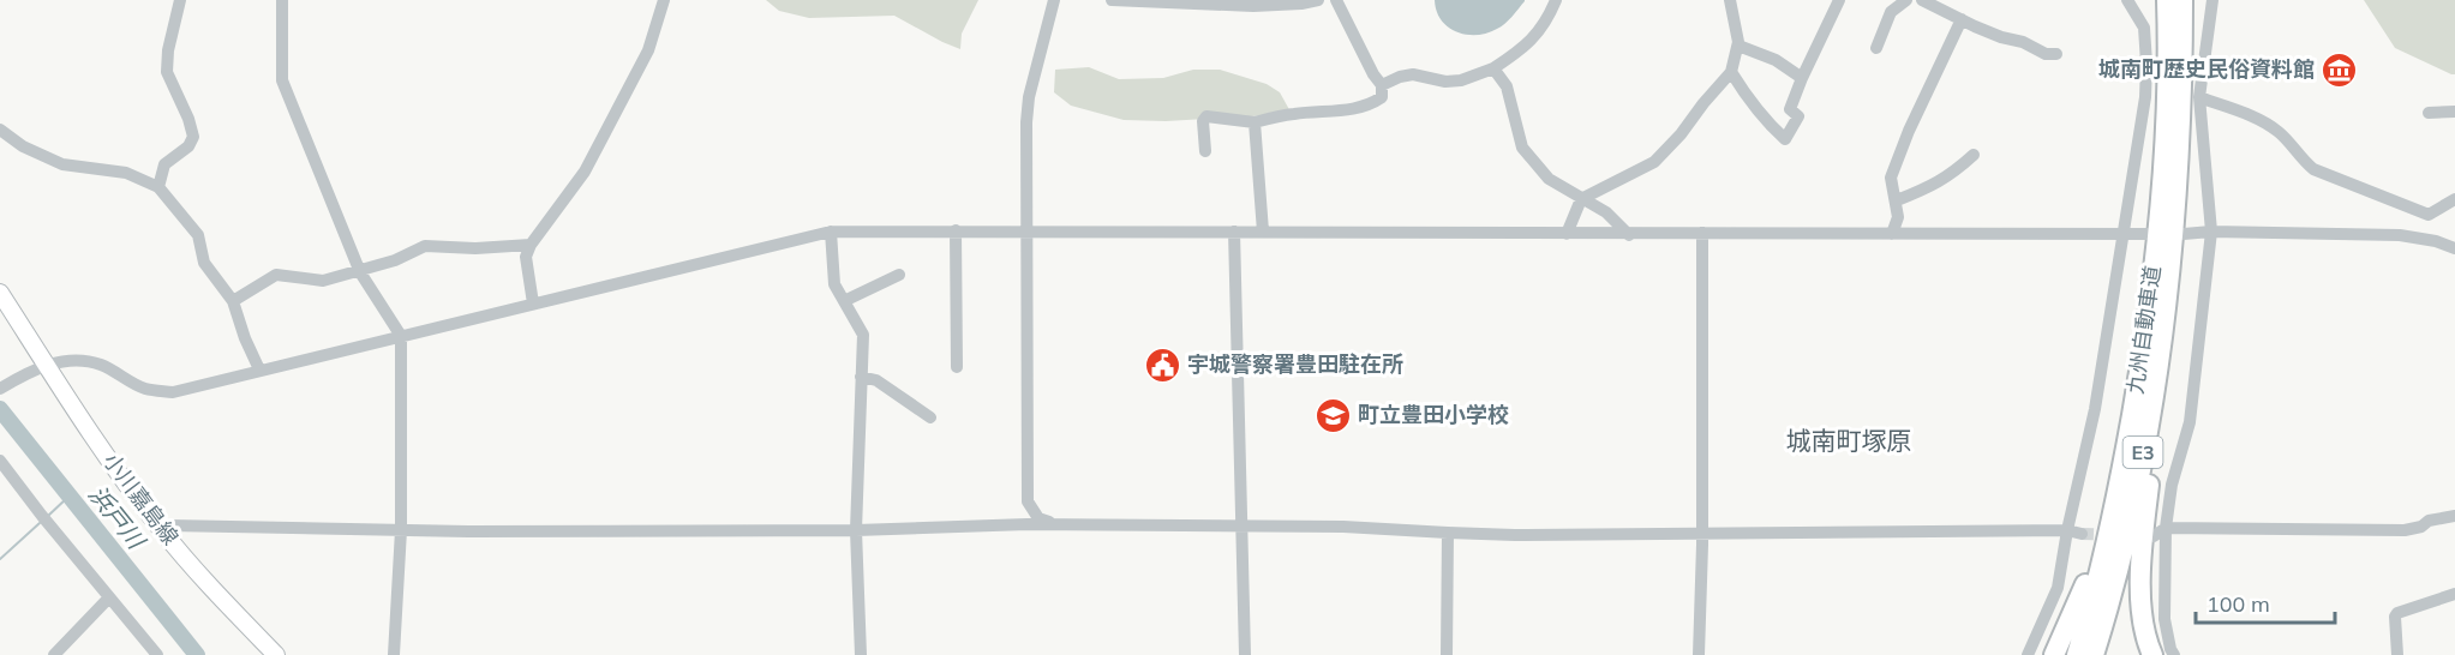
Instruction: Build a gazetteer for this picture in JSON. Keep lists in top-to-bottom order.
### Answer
{
  "streets": {
    "highway": ["九州自動車道", "E3"],
    "main road": ["小川嘉島線"]
  },
  "districts": ["城南町塚原"],
  "water": ["浜戸川"],
  "places": {
    "museum": ["城南町歴史民俗資料館"],
    "public building": ["宇城警察署豊田駐在所"],
    "school or university": ["町立豊田小学校"]
  },
  "scale_bar": "100 m"
}
